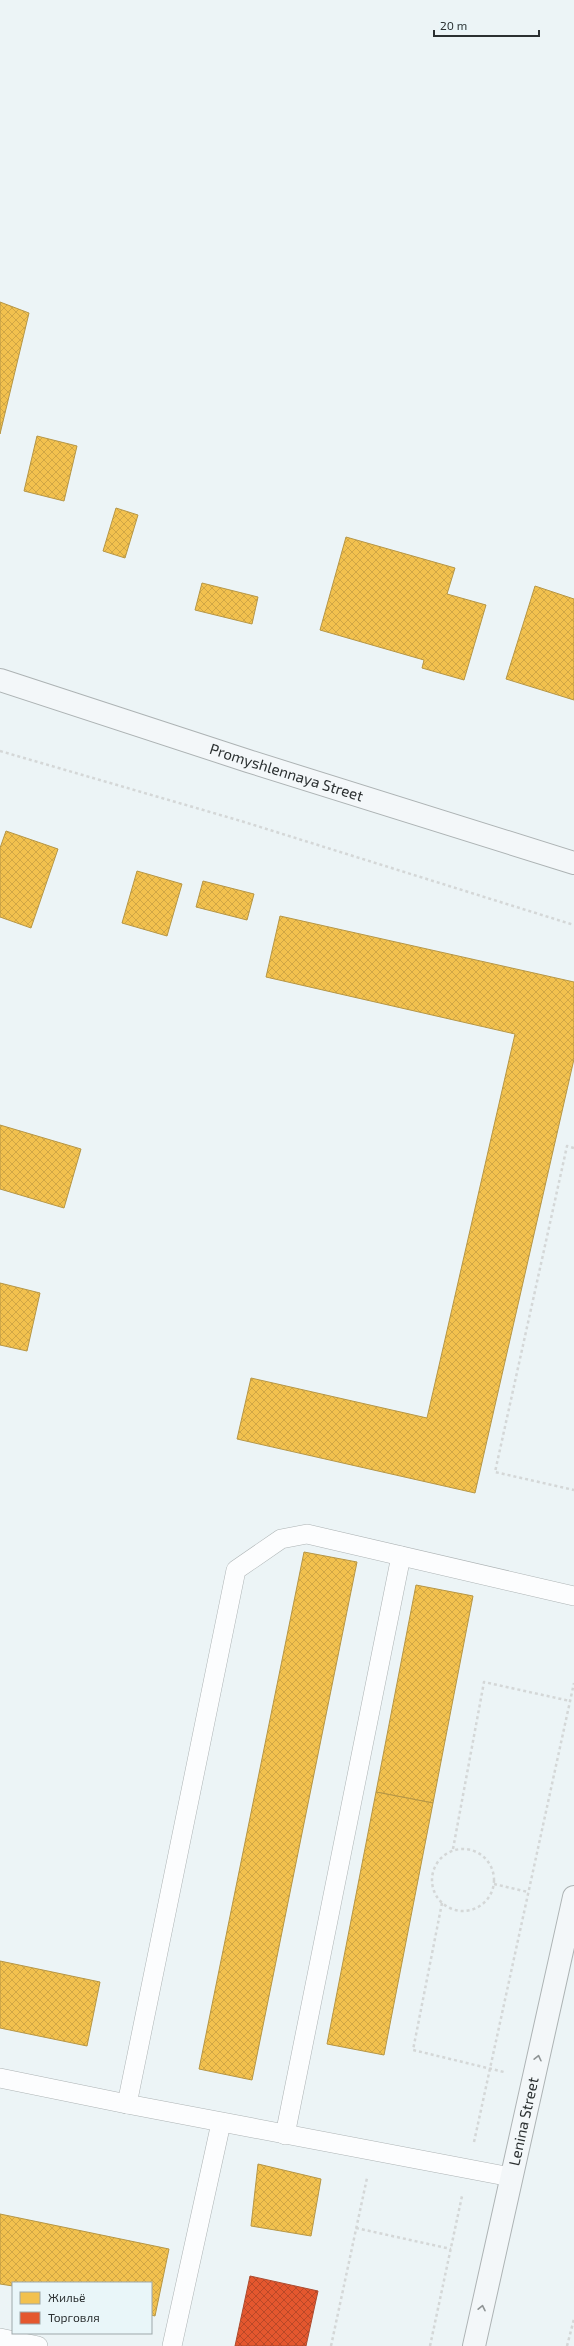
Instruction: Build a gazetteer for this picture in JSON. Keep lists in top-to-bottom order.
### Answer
{
  "streets": {
    "main road": ["Promyshlennaya Street", "Lenina Street"]
  },
  "one_way": ["Lenina Street"],
  "legend": ["Жильё", "Торговля"],
  "scale_bar": "20 m"
}
